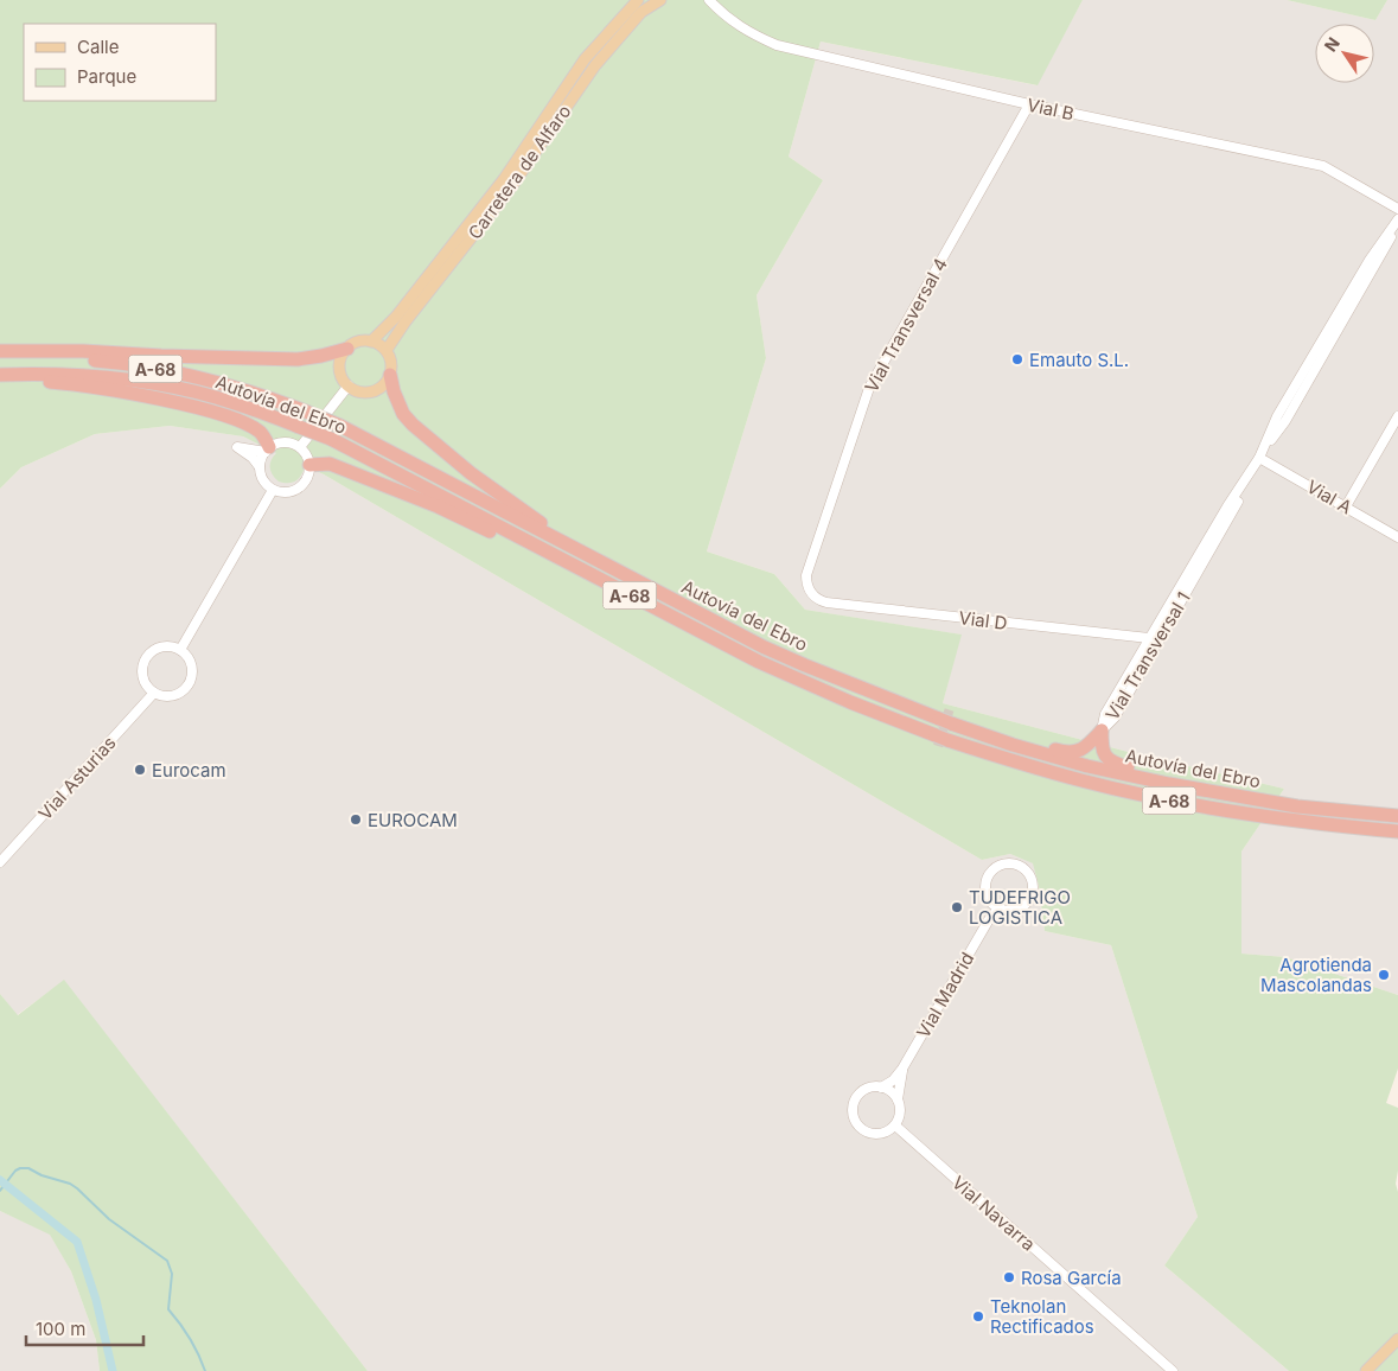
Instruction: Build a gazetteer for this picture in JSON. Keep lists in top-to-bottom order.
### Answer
{
  "streets": {
    "highway": ["A-68", "Autovía del Ebro"],
    "main road": ["Carretera de Alfaro"],
    "street": [
      "Vial B",
      "Vial Transversal 4",
      "Vial A",
      "Vial D",
      "Vial Transversal 1",
      "Vial Asturias",
      "Vial Madrid",
      "Vial Navarra"
    ]
  },
  "crossings": [
    ["Vial B", "Vial Transversal 4"],
    ["Vial Transversal 4", "Vial D"],
    ["Vial A", "Vial Transversal 1"],
    ["Vial D", "Vial Transversal 1"],
    ["Vial Madrid", "Vial Navarra"]
  ],
  "places": [
    "Emauto S.L.",
    "Eurocam",
    "EUROCAM",
    "TUDEFRIGO LOGISTICA",
    "Agrotienda Mascolandas",
    "Rosa García",
    "Teknolan Rectificados"
  ],
  "legend": ["Calle", "Parque"],
  "scale_bar": "100 m",
  "north": "top left"
}
